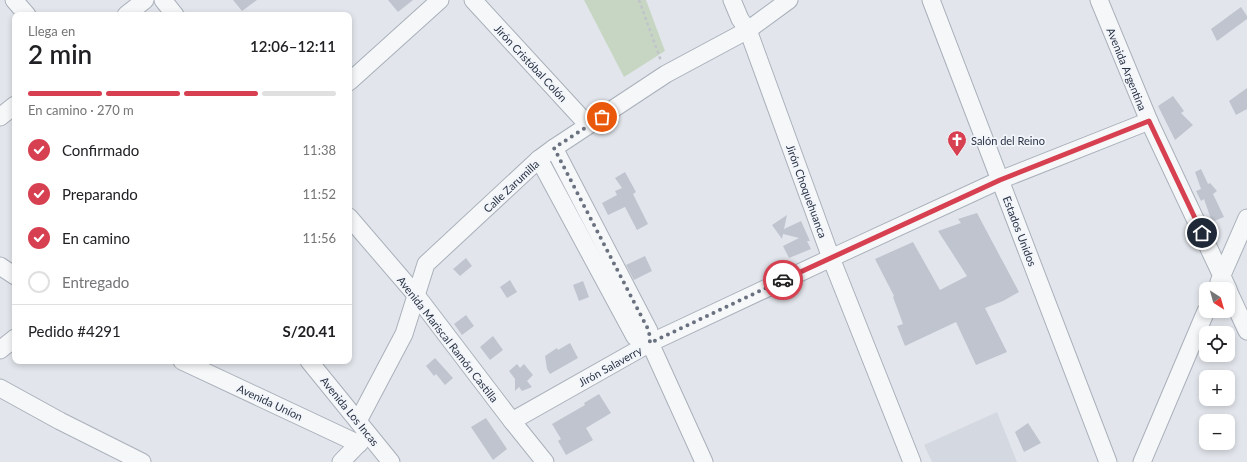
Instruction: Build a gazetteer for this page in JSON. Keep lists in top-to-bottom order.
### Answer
{
  "streets": {
    "street": [
      "Jirón Cristóbal Colón",
      "Avenida Argentina",
      "Calle Zarumilla",
      "Jirón Choquehuanca",
      "Estados Unidos",
      "Avenida Mariscal Ramón Castilla",
      "Jirón Salaverry",
      "Avenida Uníon",
      "Avenida Los Incas"
    ]
  },
  "crossings": [
    ["Jirón Cristóbal Colón", "Calle Zarumilla"],
    ["Avenida Argentina", "Jirón Salaverry"],
    ["Calle Zarumilla", "Jirón Choquehuanca"],
    ["Calle Zarumilla", "Avenida Mariscal Ramón Castilla"],
    ["Calle Zarumilla", "Avenida Uníon"],
    ["Calle Zarumilla", "Avenida Los Incas"],
    ["Jirón Choquehuanca", "Jirón Salaverry"],
    ["Estados Unidos", "Jirón Salaverry"],
    ["Avenida Mariscal Ramón Castilla", "Jirón Salaverry"],
    ["Avenida Uníon", "Avenida Los Incas"]
  ],
  "places": {
    "church": ["Salón del Reino"]
  },
  "north": "bottom right",
  "page": {
    "heading": ["2 min", "Llega en", "12:06–12:11"],
    "panel": ["Pedido #4291", "S/20.41"],
    "bar": "En camino · 270 m",
    "list": [
      ["Confirmado", "11:38"],
      ["Preparando", "11:52"],
      ["En camino", "11:56"],
      "Entregado"
    ],
    "map_buttons": ["+", "−"]
  }
}
